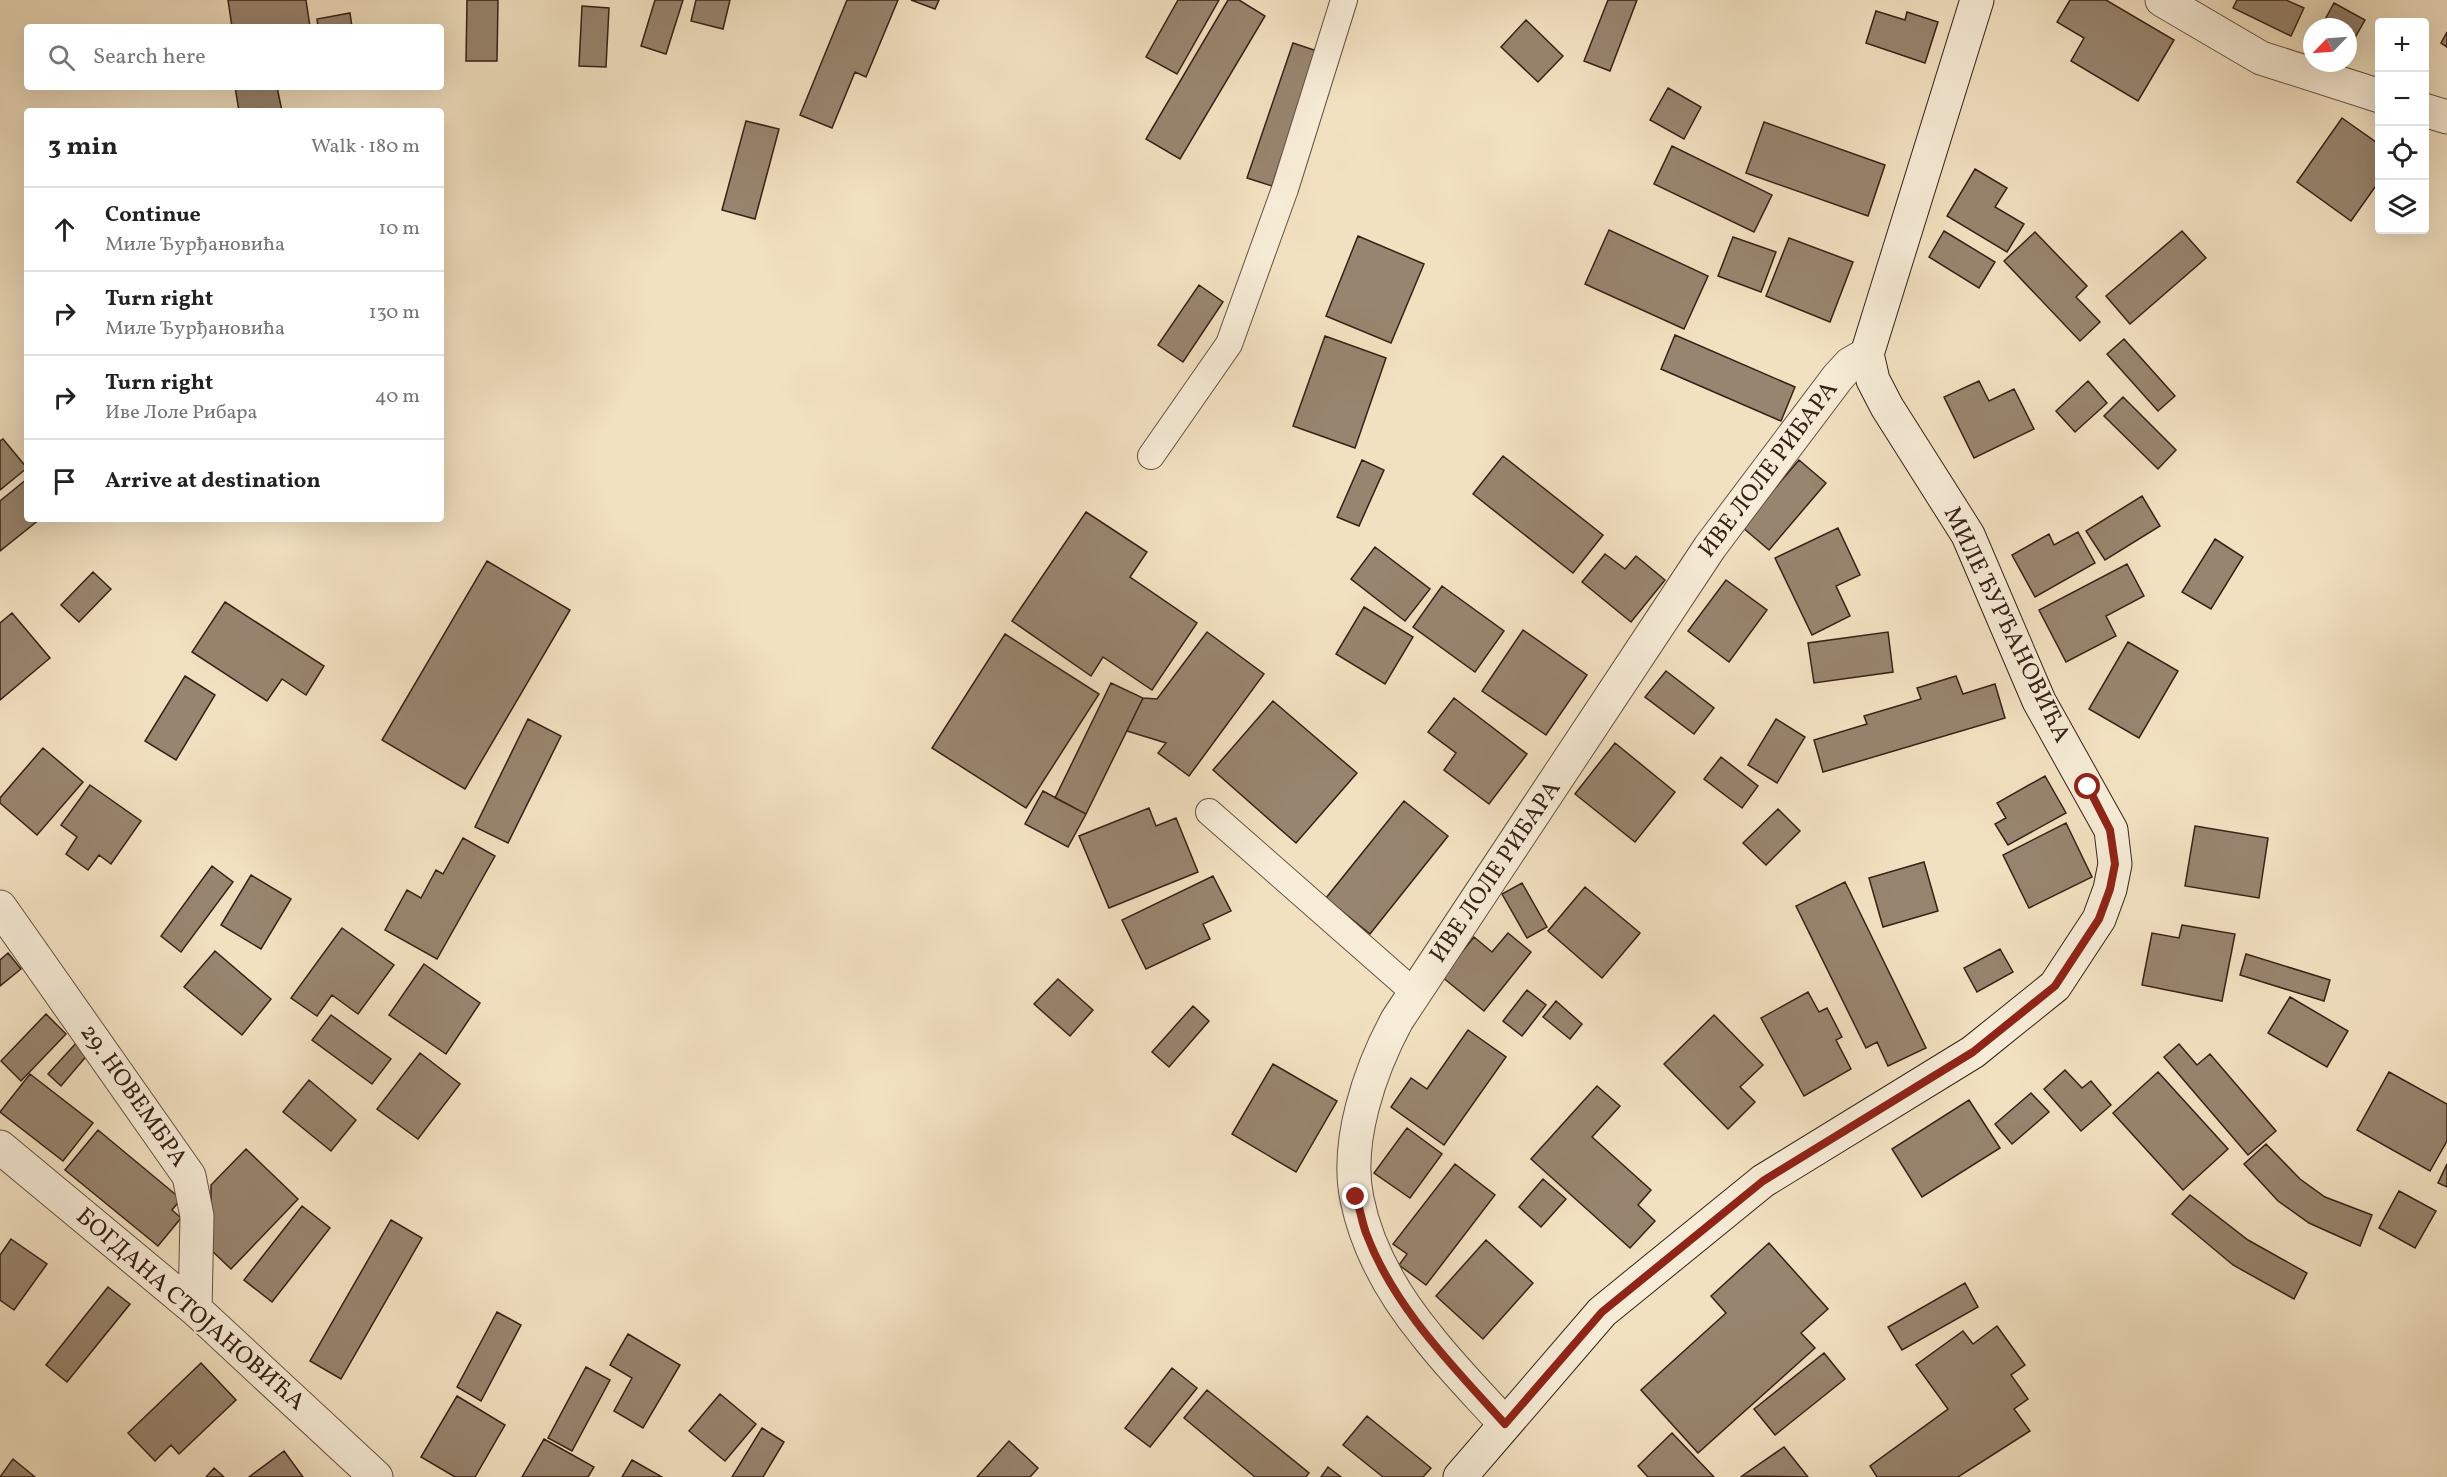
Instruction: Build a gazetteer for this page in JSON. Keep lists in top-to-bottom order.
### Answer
{
  "streets": {
    "street": [
      "ИВЕ ЛОЛЕ РИБАРА",
      "МИЛЕ ЂУРЂАНОВИЋА",
      "29. НОВЕМБРА",
      "БОГДАНА СТОЈАНОВИЋА"
    ]
  },
  "crossings": [
    ["ИВЕ ЛОЛЕ РИБАРА", "МИЛЕ ЂУРЂАНОВИЋА"],
    ["29. НОВЕМБРА", "БОГДАНА СТОЈАНОВИЋА"]
  ],
  "north": "bottom left",
  "page": {
    "map_buttons": ["+", "−"],
    "search": "Search here",
    "heading": ["3 min", "Walk · 180 m"],
    "list": [
      ["Continue", "Миле Ђурђановића", "10 m"],
      ["Turn right", "Миле Ђурђановића", "130 m"],
      ["Turn right", "Иве Лоле Рибара", "40 m"],
      "Arrive at destination"
    ]
  }
}
